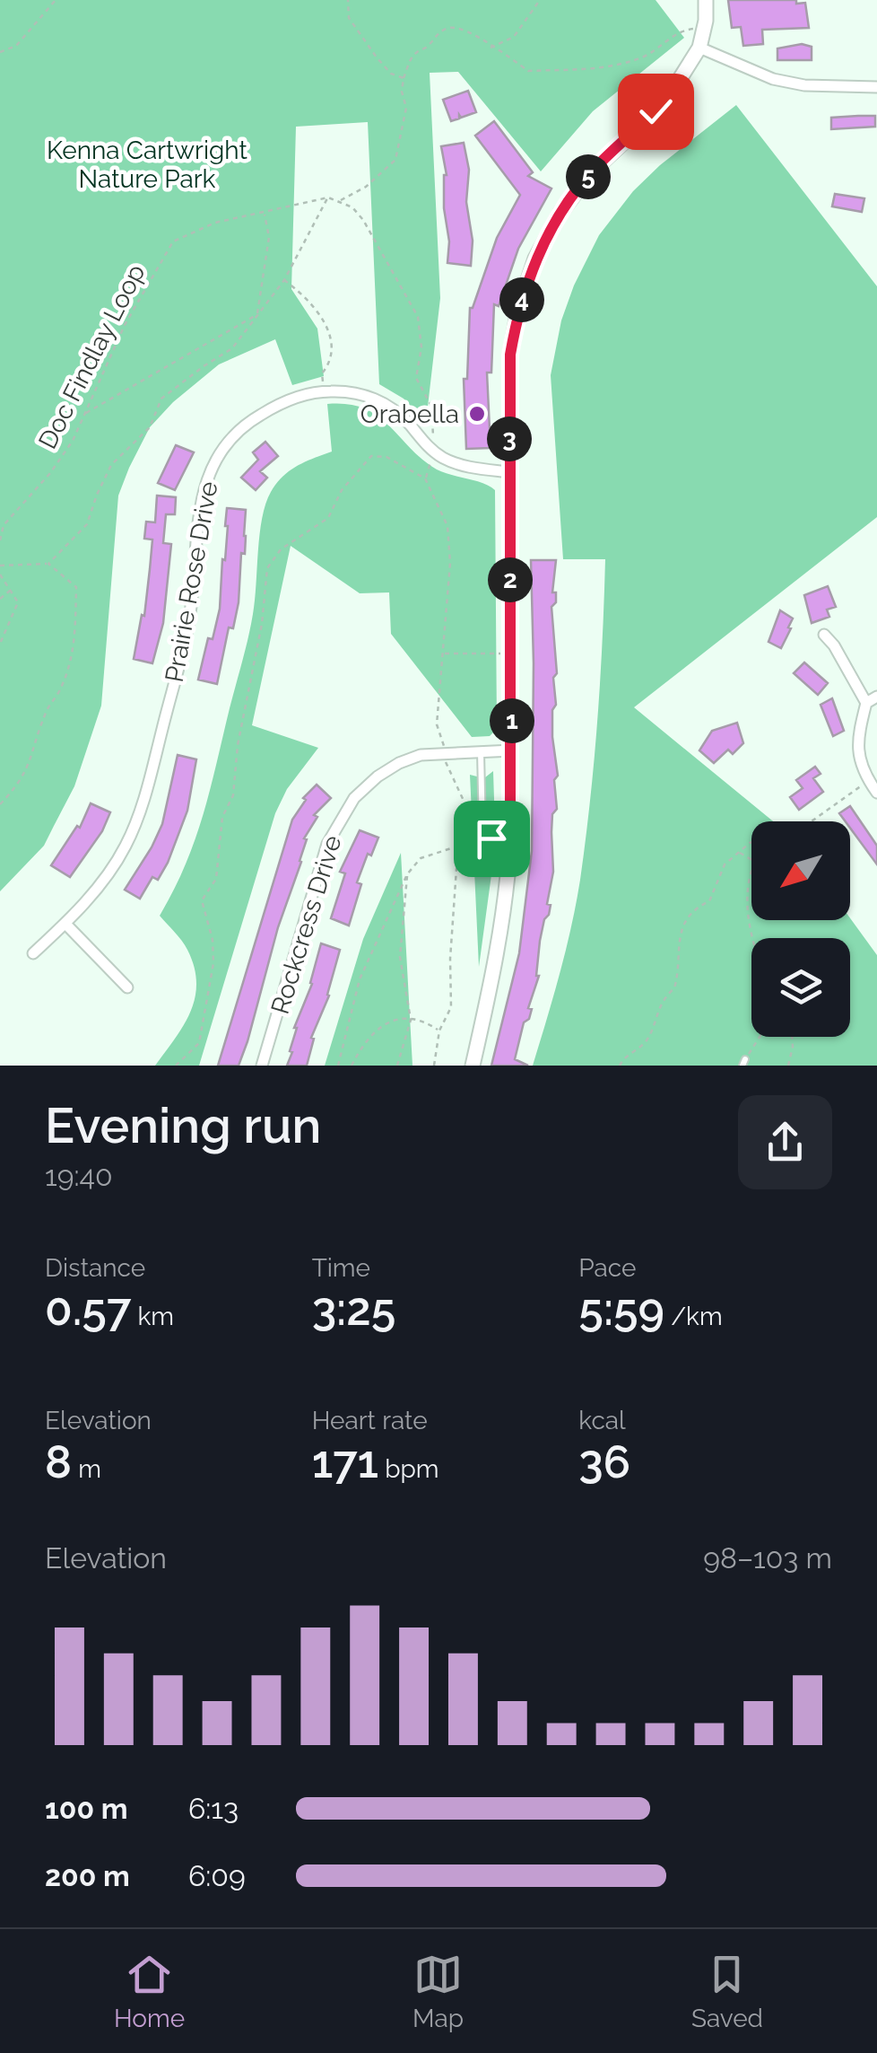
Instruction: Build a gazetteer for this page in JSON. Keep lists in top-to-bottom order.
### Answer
{
  "streets": {
    "street": ["Prairie Rose Drive", "Rockcress Drive"],
    "path": ["Doc Findlay Loop"]
  },
  "parks": ["Kenna Cartwright Nature Park"],
  "places": ["Orabella"],
  "north": "bottom left",
  "page": {
    "pins": [
      "5",
      "4",
      "3",
      "2",
      "1"
    ],
    "heading": ["Evening run", "19:40"],
    "stats": [
      ["Distance", "0.57 km"],
      ["Time", "3:25"],
      ["Pace", "5:59 /km"],
      ["Elevation", "8 m"],
      ["Heart rate", "171 bpm"],
      ["kcal", "36"]
    ],
    "chart": ["Elevation", "98–103 m"],
    "list": [
      {
        "name": "100 m",
        "note": "6:13"
      },
      {
        "name": "200 m",
        "note": "6:09"
      }
    ],
    "tabs": ["Home", "Map", "Saved"]
  }
}
